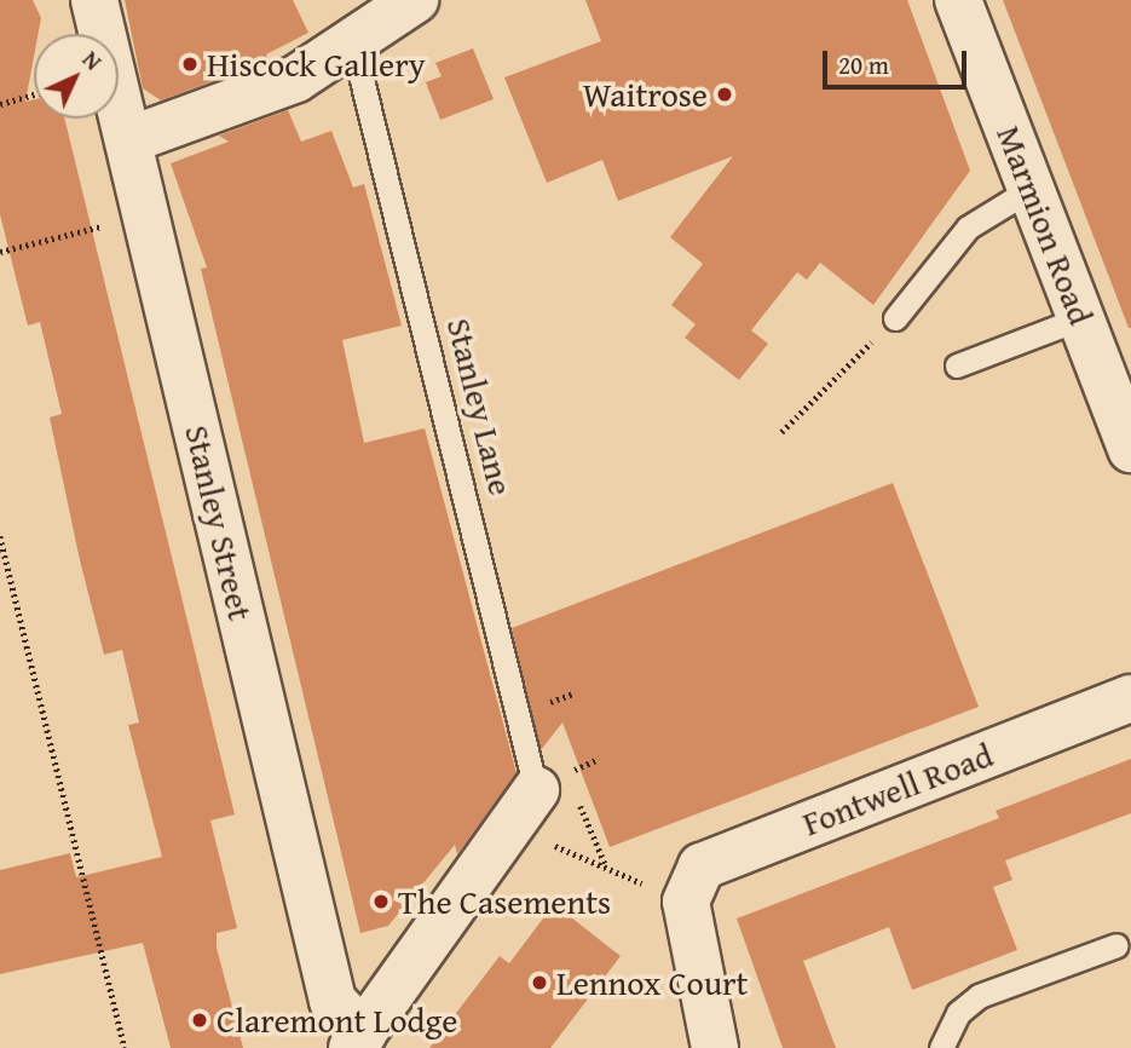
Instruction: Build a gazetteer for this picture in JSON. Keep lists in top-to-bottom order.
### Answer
{
  "streets": {
    "street": ["Marmion Road", "Stanley Street", "Fontwell Road"],
    "lane": ["Stanley Lane"]
  },
  "places": [
    "Hiscock Gallery",
    "Waitrose",
    "The Casements",
    "Lennox Court",
    "Claremont Lodge"
  ],
  "scale_bar": "20 m",
  "north": "top right"
}
